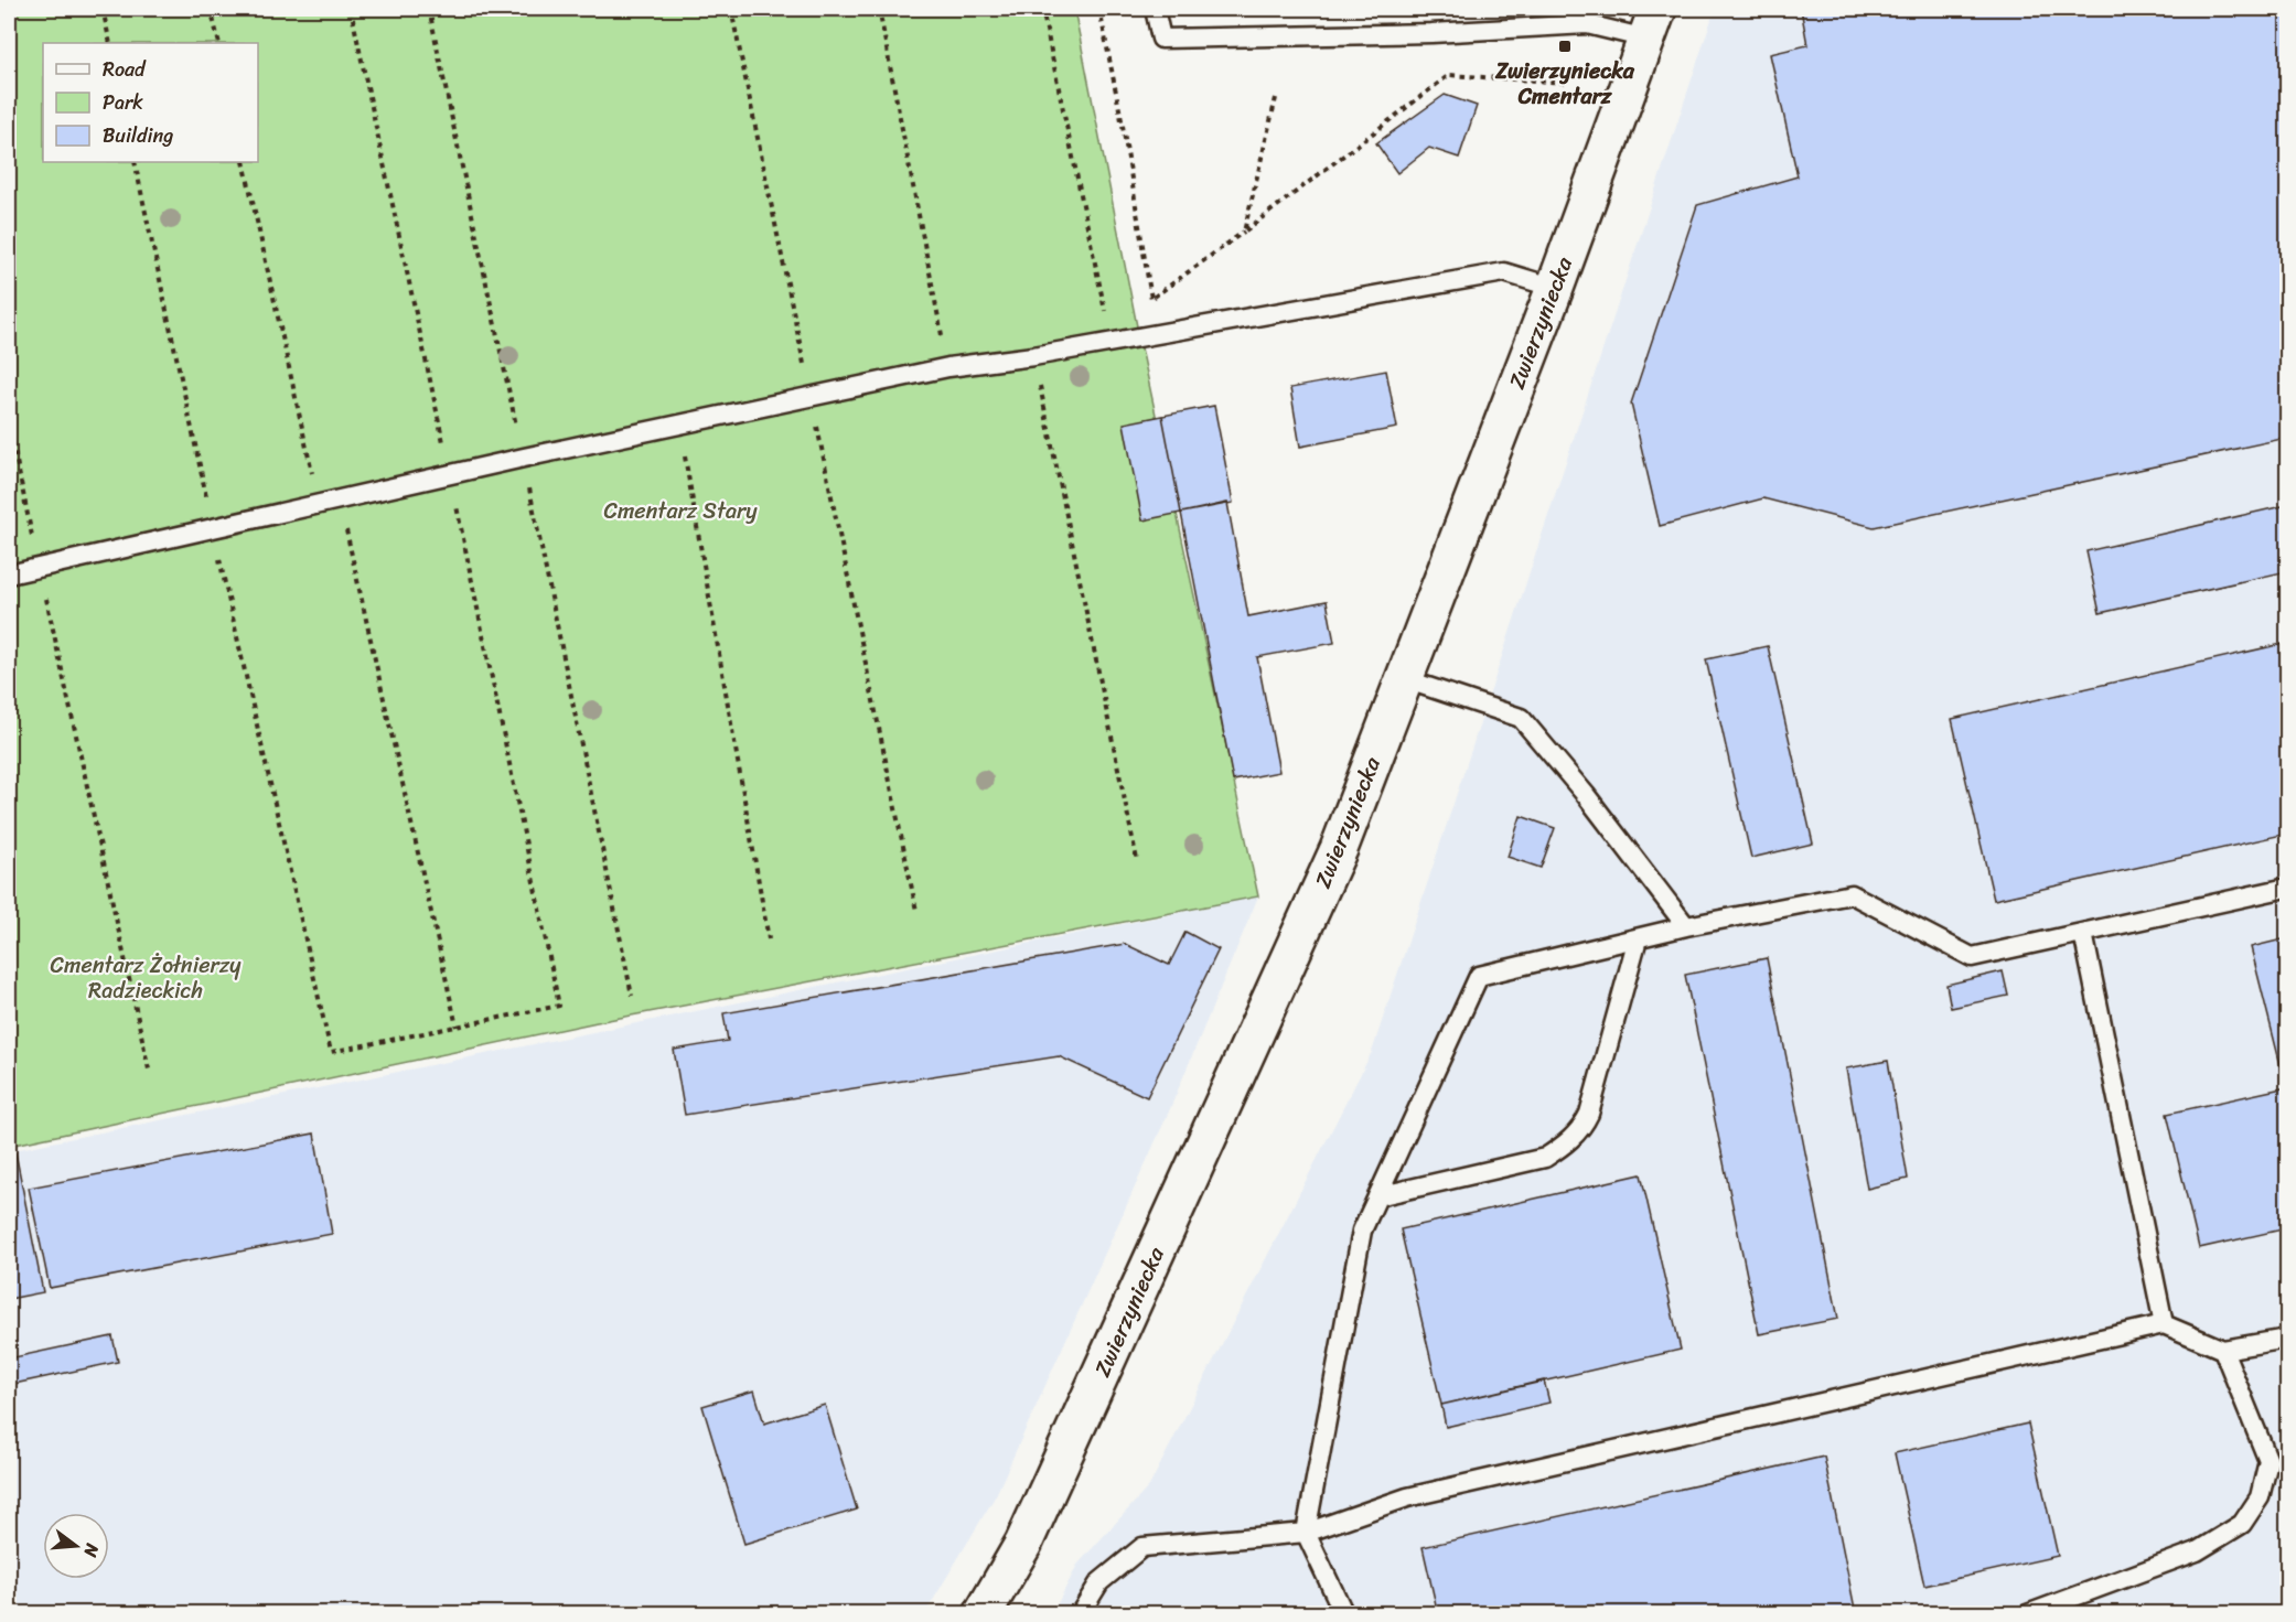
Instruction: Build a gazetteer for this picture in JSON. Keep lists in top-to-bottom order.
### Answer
{
  "streets": {
    "street": ["Zwierzyniecka"]
  },
  "parks": ["Cmentarz Stary", "Cmentarz Żołnierzy Radzieckich"],
  "places": {
    "transit": ["Zwierzyniecka Cmentarz"]
  },
  "legend": ["Road", "Park", "Building"],
  "north": "right"
}
